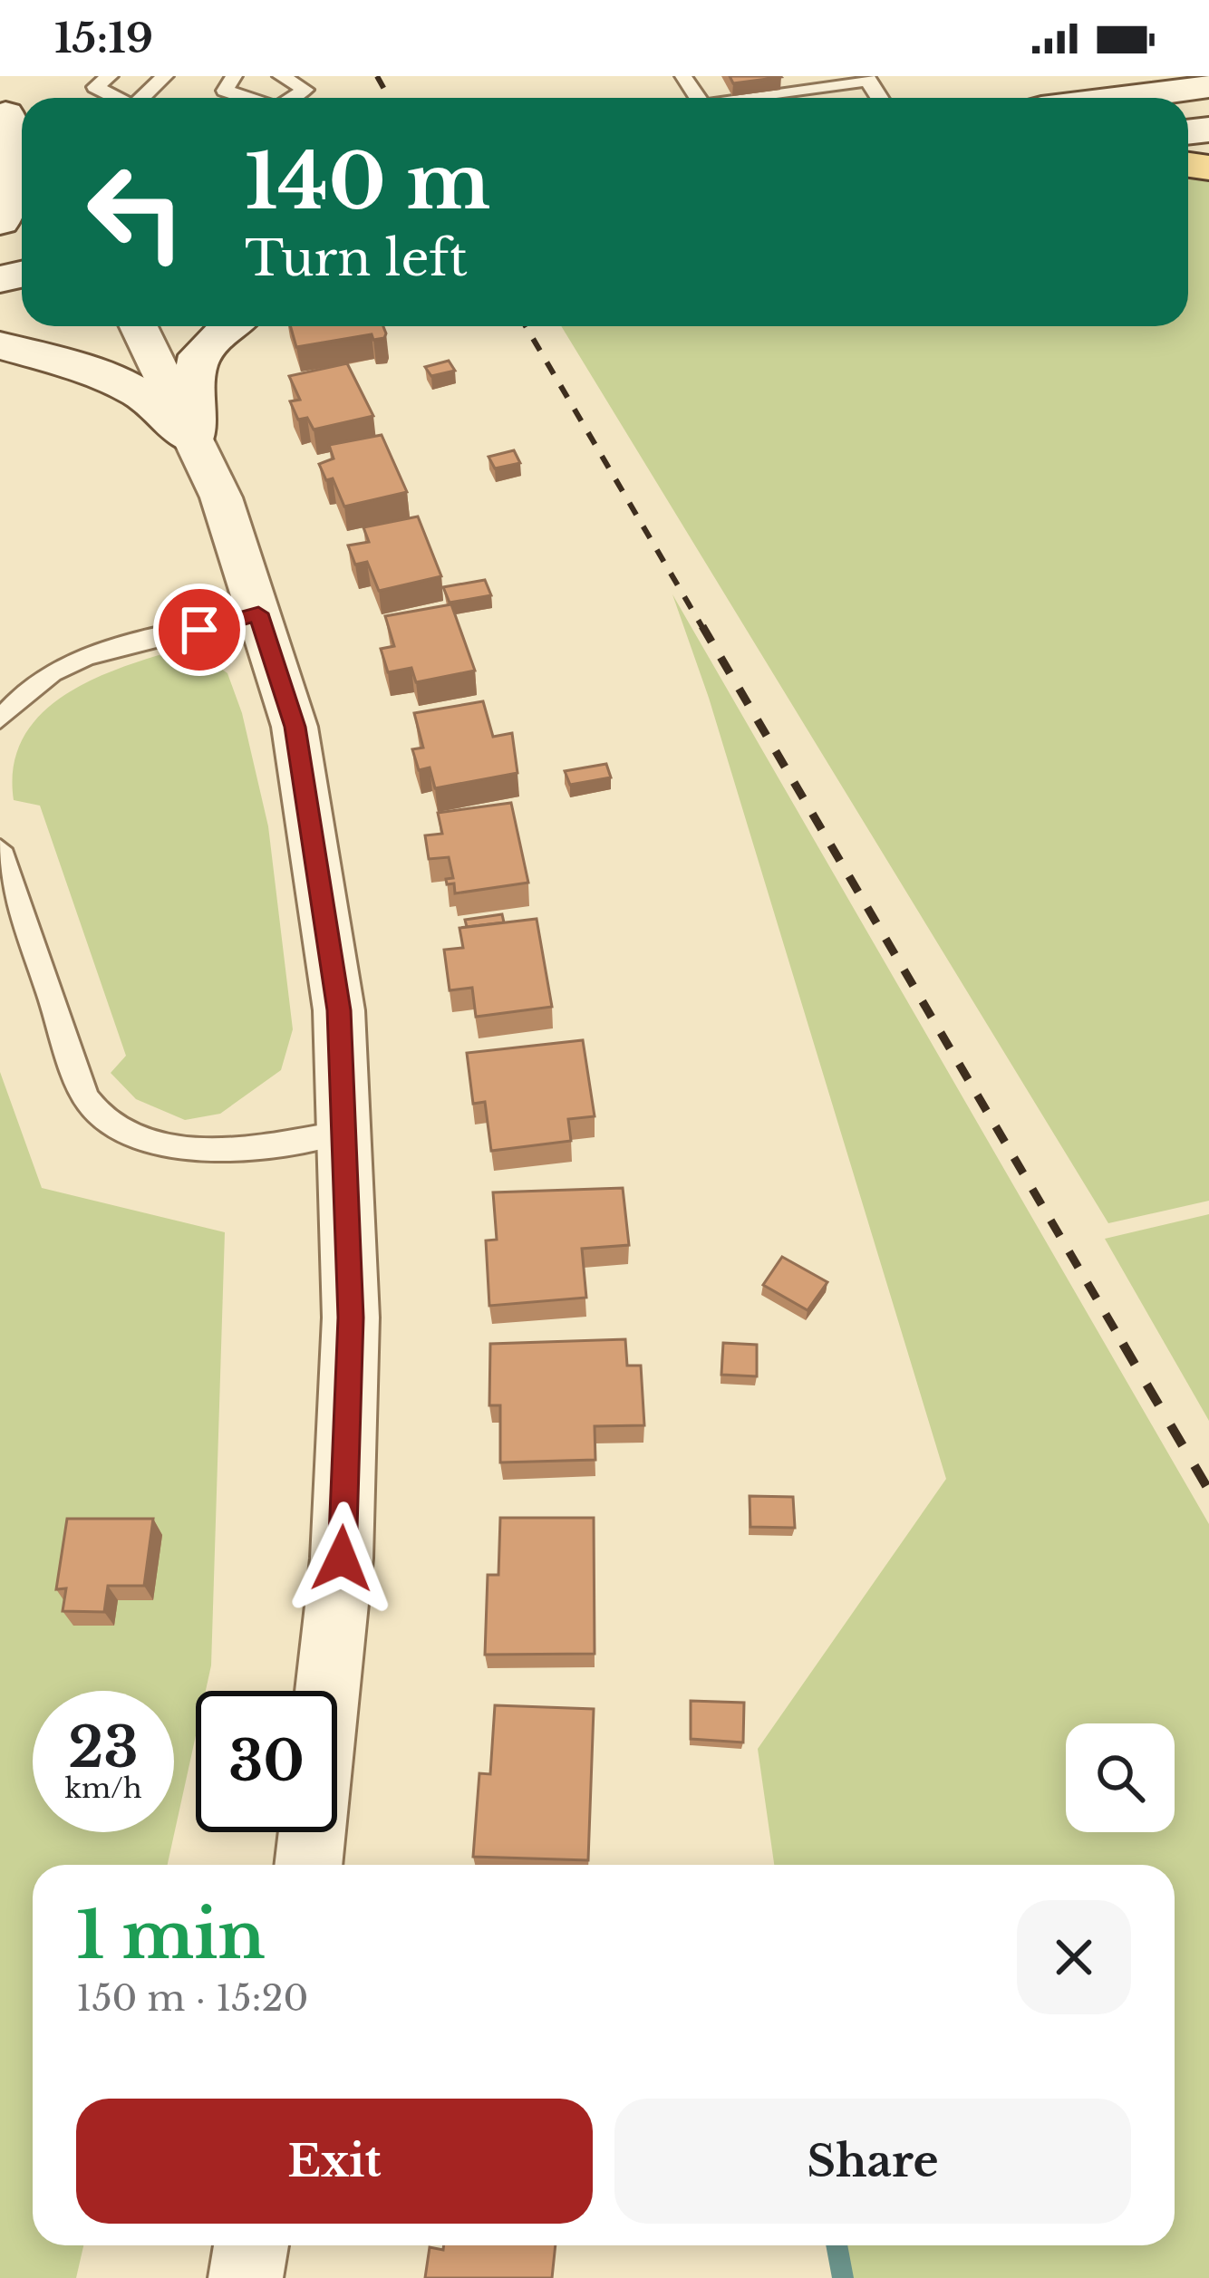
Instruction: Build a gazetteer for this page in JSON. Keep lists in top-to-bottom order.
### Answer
{
  "page": {
    "status": "15:19",
    "turn": ["140 m", "Turn left"],
    "speed": "23 km/h",
    "limit": "30",
    "heading": ["1 min", "150 m · 15:20"],
    "buttons": ["Exit", "Share"]
  }
}
